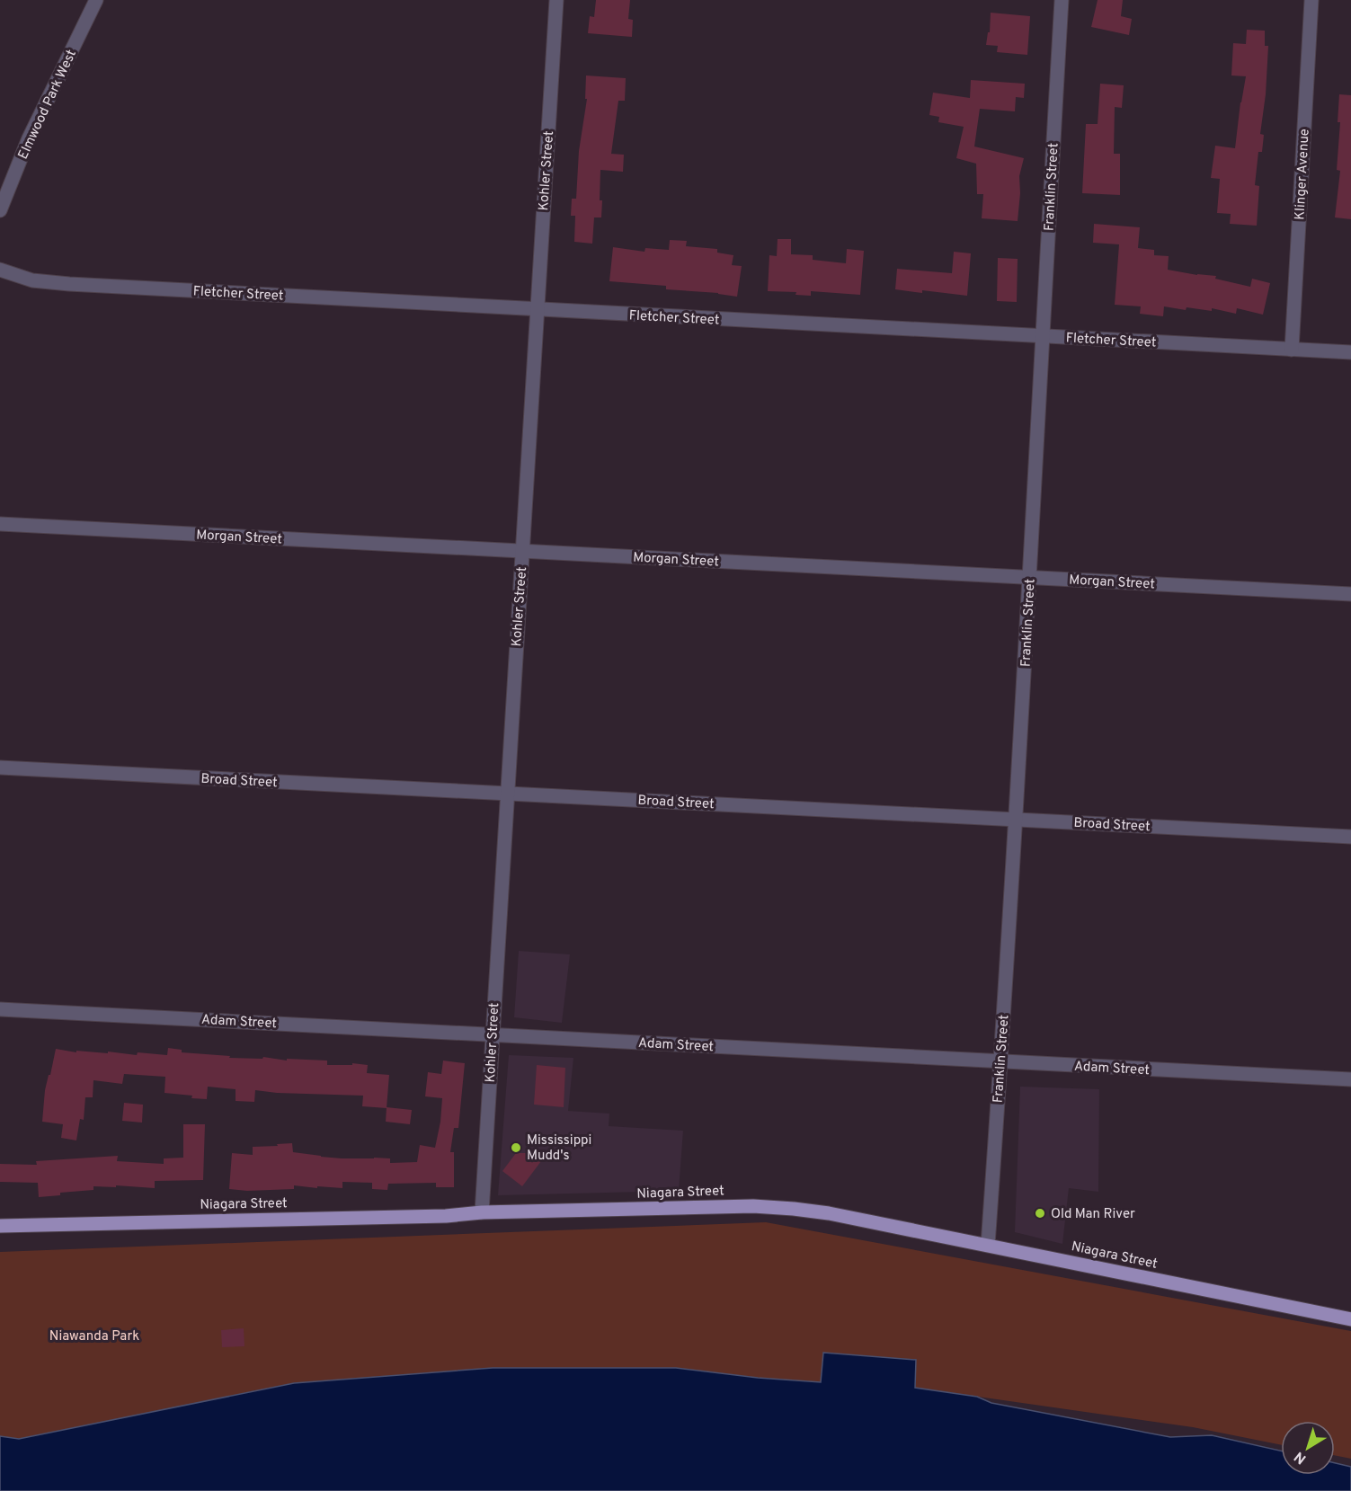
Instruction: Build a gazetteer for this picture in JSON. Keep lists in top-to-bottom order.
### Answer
{
  "streets": {
    "main road": ["Niagara Street"],
    "street": [
      "Elmwood Park West",
      "Kohler Street",
      "Klinger Avenue",
      "Franklin Street",
      "Fletcher Street",
      "Morgan Street",
      "Broad Street",
      "Adam Street"
    ]
  },
  "crossings": [
    ["Kohler Street", "Fletcher Street"],
    ["Kohler Street", "Morgan Street"],
    ["Kohler Street", "Broad Street"],
    ["Kohler Street", "Adam Street"],
    ["Kohler Street", "Niagara Street"],
    ["Klinger Avenue", "Fletcher Street"],
    ["Franklin Street", "Fletcher Street"],
    ["Franklin Street", "Morgan Street"],
    ["Franklin Street", "Broad Street"],
    ["Franklin Street", "Adam Street"],
    ["Franklin Street", "Niagara Street"]
  ],
  "parks": ["Niawanda Park"],
  "places": ["Mississippi Mudd's", "Old Man River"],
  "north": "bottom left"
}
